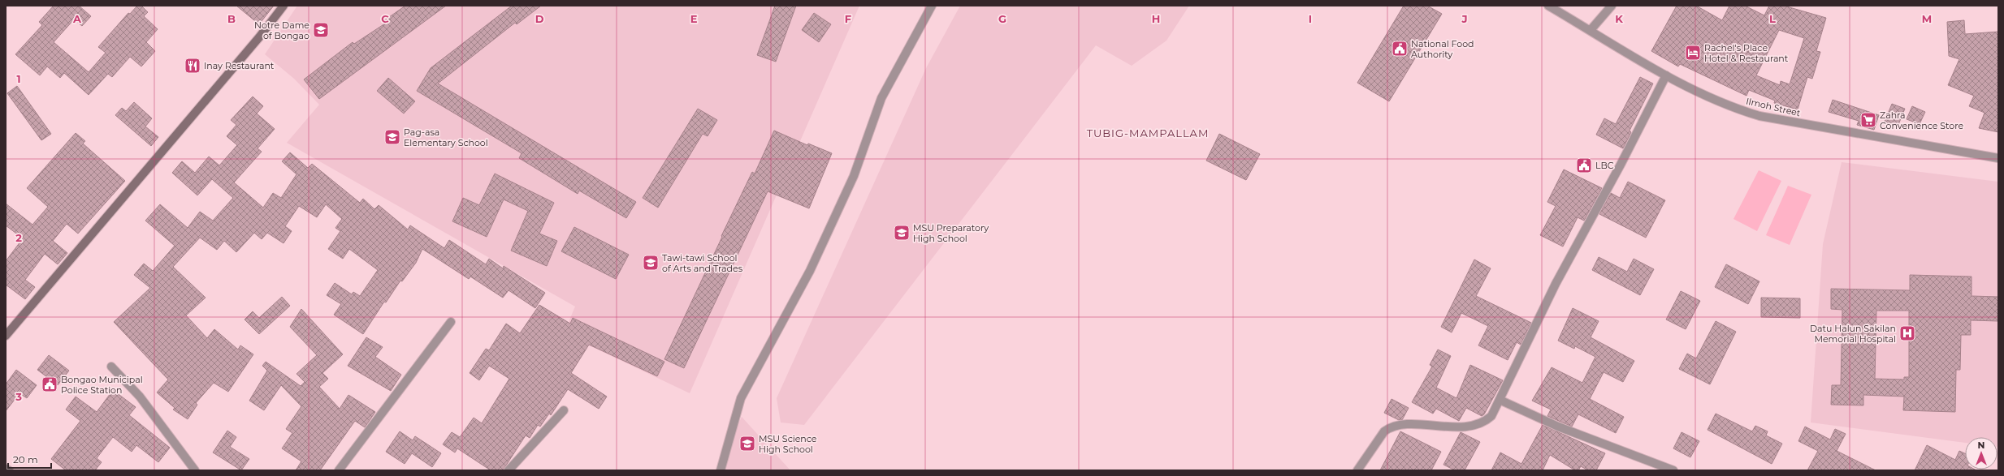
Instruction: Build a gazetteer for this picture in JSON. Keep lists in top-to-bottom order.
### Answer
{
  "streets": {
    "street": ["Ilmoh Street"]
  },
  "districts": ["TUBIG-MAMPALLAM"],
  "places": {
    "school or university": [
      "Notre Dame of Bongao",
      "Pag-asa Elementary School",
      "MSU Preparatory High School",
      "Tawi-tawi School of Arts and Trades",
      "MSU Science High School"
    ],
    "public building": ["National Food Authority", "LBC", "Bongao Municipal Police Station"],
    "hotel": ["Rachel's Place Hotel & Restaurant"],
    "restaurant": ["Inay Restaurant"],
    "supermarket": ["Zahra Convenience Store"],
    "hospital": ["Datu Halun Sakilan Memorial Hospital"]
  },
  "scale_bar": "20 m",
  "north": "top",
  "grid": {
    "columns": [
      "A",
      "B",
      "C",
      "D",
      "E",
      "F",
      "G",
      "H",
      "I",
      "J",
      "K",
      "L",
      "M"
    ],
    "rows": ["1", "2", "3"]
  }
}
